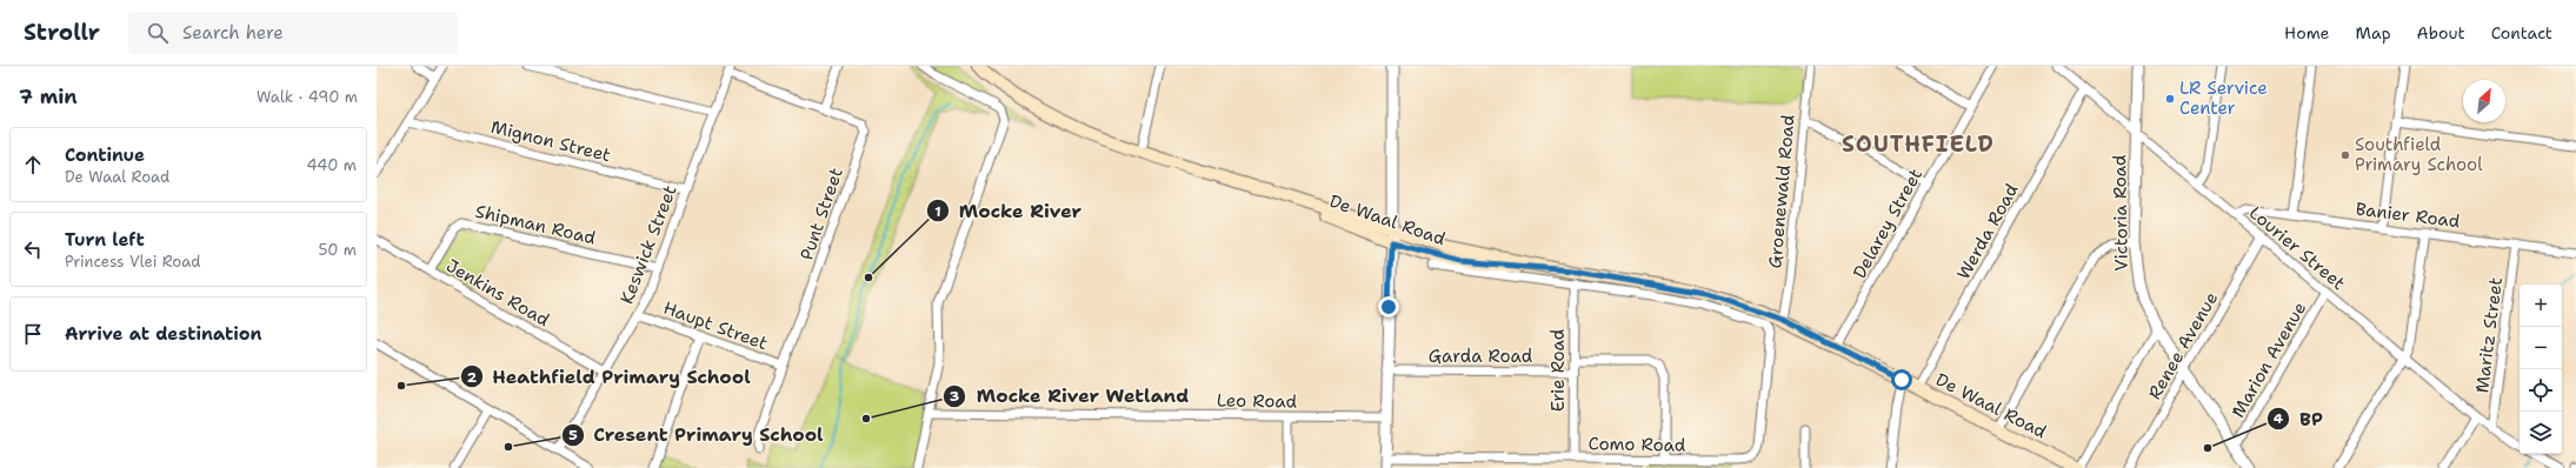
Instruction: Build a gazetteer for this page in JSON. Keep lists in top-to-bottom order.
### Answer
{
  "streets": {
    "main road": ["De Waal Road"],
    "street": [
      "Mignon Street",
      "Groenewald Road",
      "Victoria Road",
      "Punt Street",
      "Banier Road",
      "Delarey Street",
      "Shipman Road",
      "Werda Road",
      "Keswick Street",
      "Lourier Street",
      "Jenkins Road",
      "Haupt Street",
      "Maritz Street",
      "Renee Avenue",
      "Garda Road",
      "Marion Avenue",
      "Erie Road",
      "Leo Road",
      "Como Road"
    ]
  },
  "crossings": [
    ["Mignon Street", "Keswick Street"],
    ["Groenewald Road", "De Waal Road"],
    ["Victoria Road", "Lourier Street"],
    ["Victoria Road", "Renee Avenue"],
    ["Victoria Road", "Marion Avenue"],
    ["Punt Street", "Keswick Street"],
    ["Punt Street", "Haupt Street"],
    ["Banier Road", "Lourier Street"],
    ["Banier Road", "Maritz Street"],
    ["De Waal Road", "Delarey Street"],
    ["De Waal Road", "Werda Road"],
    ["Shipman Road", "Keswick Street"],
    ["Shipman Road", "Jenkins Road"],
    ["Werda Road", "Lourier Street"],
    ["Keswick Street", "Jenkins Road"],
    ["Keswick Street", "Haupt Street"],
    ["Lourier Street", "Maritz Street"],
    ["Lourier Street", "Renee Avenue"],
    ["Lourier Street", "Marion Avenue"],
    ["Garda Road", "Erie Road"],
    ["Erie Road", "Como Road"]
  ],
  "districts": ["SOUTHFIELD"],
  "places": [
    "LR Service Center",
    "Southfield Primary School",
    "Mocke River",
    "Heathfield Primary School",
    "Mocke River Wetland",
    "Cresent Primary School",
    "BP"
  ],
  "north": "top right",
  "page": {
    "header": "Strollr",
    "search": "Search here",
    "nav": [
      "Home",
      "Map",
      "About",
      "Contact"
    ],
    "heading": ["7 min", "Walk · 490 m"],
    "list": [
      ["Continue", "De Waal Road", "440 m"],
      ["Turn left", "Princess Vlei Road", "50 m"],
      "Arrive at destination"
    ],
    "map_buttons": ["+", "−"]
  }
}
